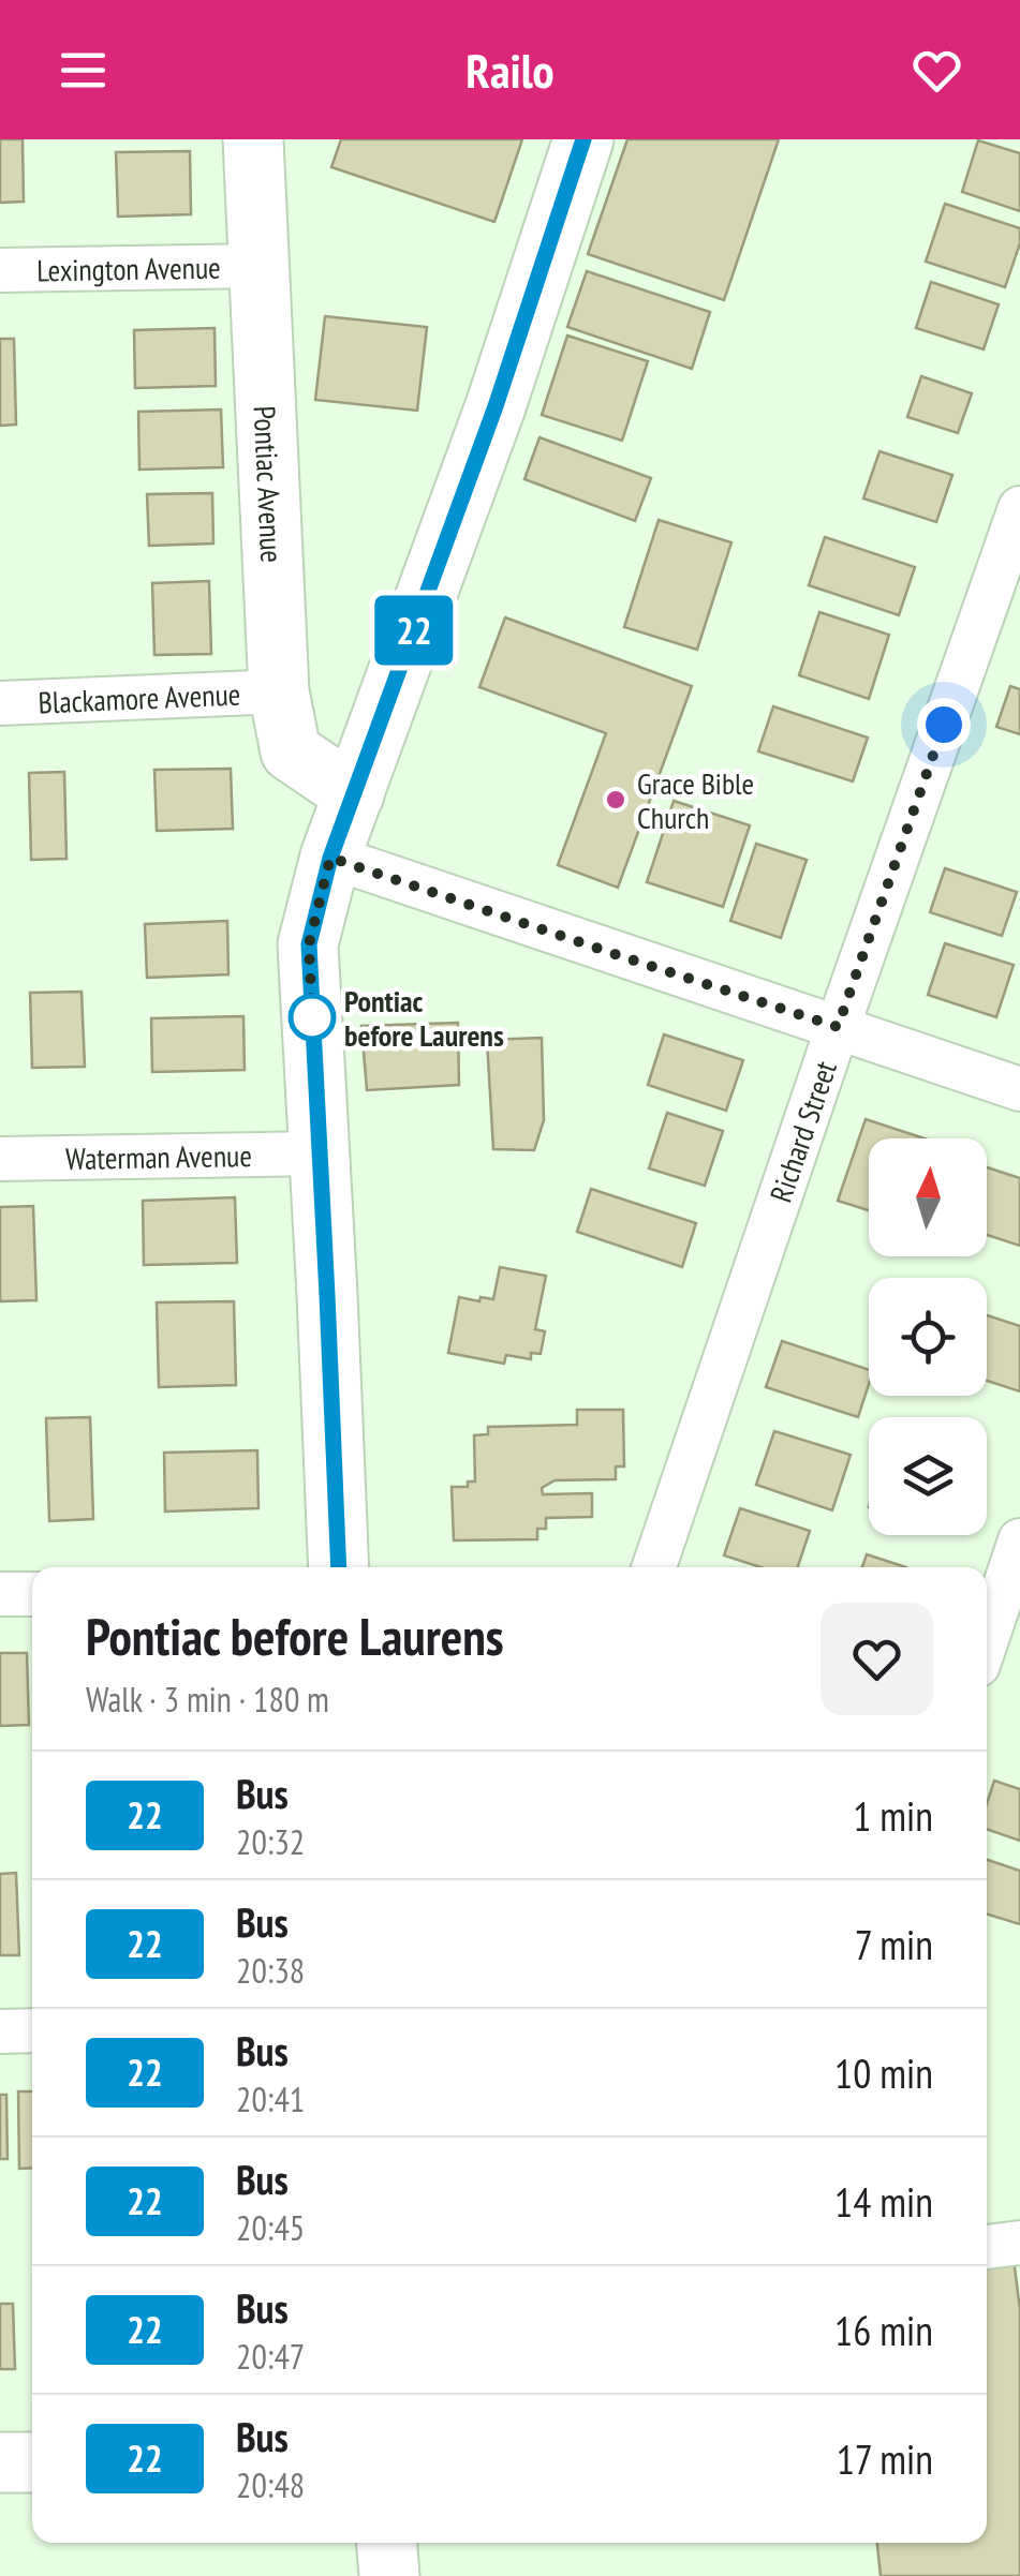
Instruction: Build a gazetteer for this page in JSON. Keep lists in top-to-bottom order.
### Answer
{
  "streets": {
    "main road": ["Pontiac Avenue"],
    "street": [
      "Lexington Avenue",
      "Blackamore Avenue",
      "Richard Street",
      "Waterman Avenue"
    ]
  },
  "crossings": [
    ["Lexington Avenue", "Pontiac Avenue"],
    ["Pontiac Avenue", "Blackamore Avenue"]
  ],
  "places": ["Grace Bible Church", "Pontiac before Laurens"],
  "lines": ["bus line 22"],
  "north": "top",
  "page": {
    "header": "Railo",
    "on_map": "22",
    "heading": ["Pontiac before Laurens", "Walk · 3 min · 180 m"],
    "list": [
      {
        "mark": "22",
        "name": "Bus",
        "note": "20:32",
        "value": "1 min"
      },
      {
        "mark": "22",
        "name": "Bus",
        "note": "20:38",
        "value": "7 min"
      },
      {
        "mark": "22",
        "name": "Bus",
        "note": "20:41",
        "value": "10 min"
      },
      {
        "mark": "22",
        "name": "Bus",
        "note": "20:45",
        "value": "14 min"
      },
      {
        "mark": "22",
        "name": "Bus",
        "note": "20:47",
        "value": "16 min"
      },
      {
        "mark": "22",
        "name": "Bus",
        "note": "20:48",
        "value": "17 min"
      }
    ]
  }
}
